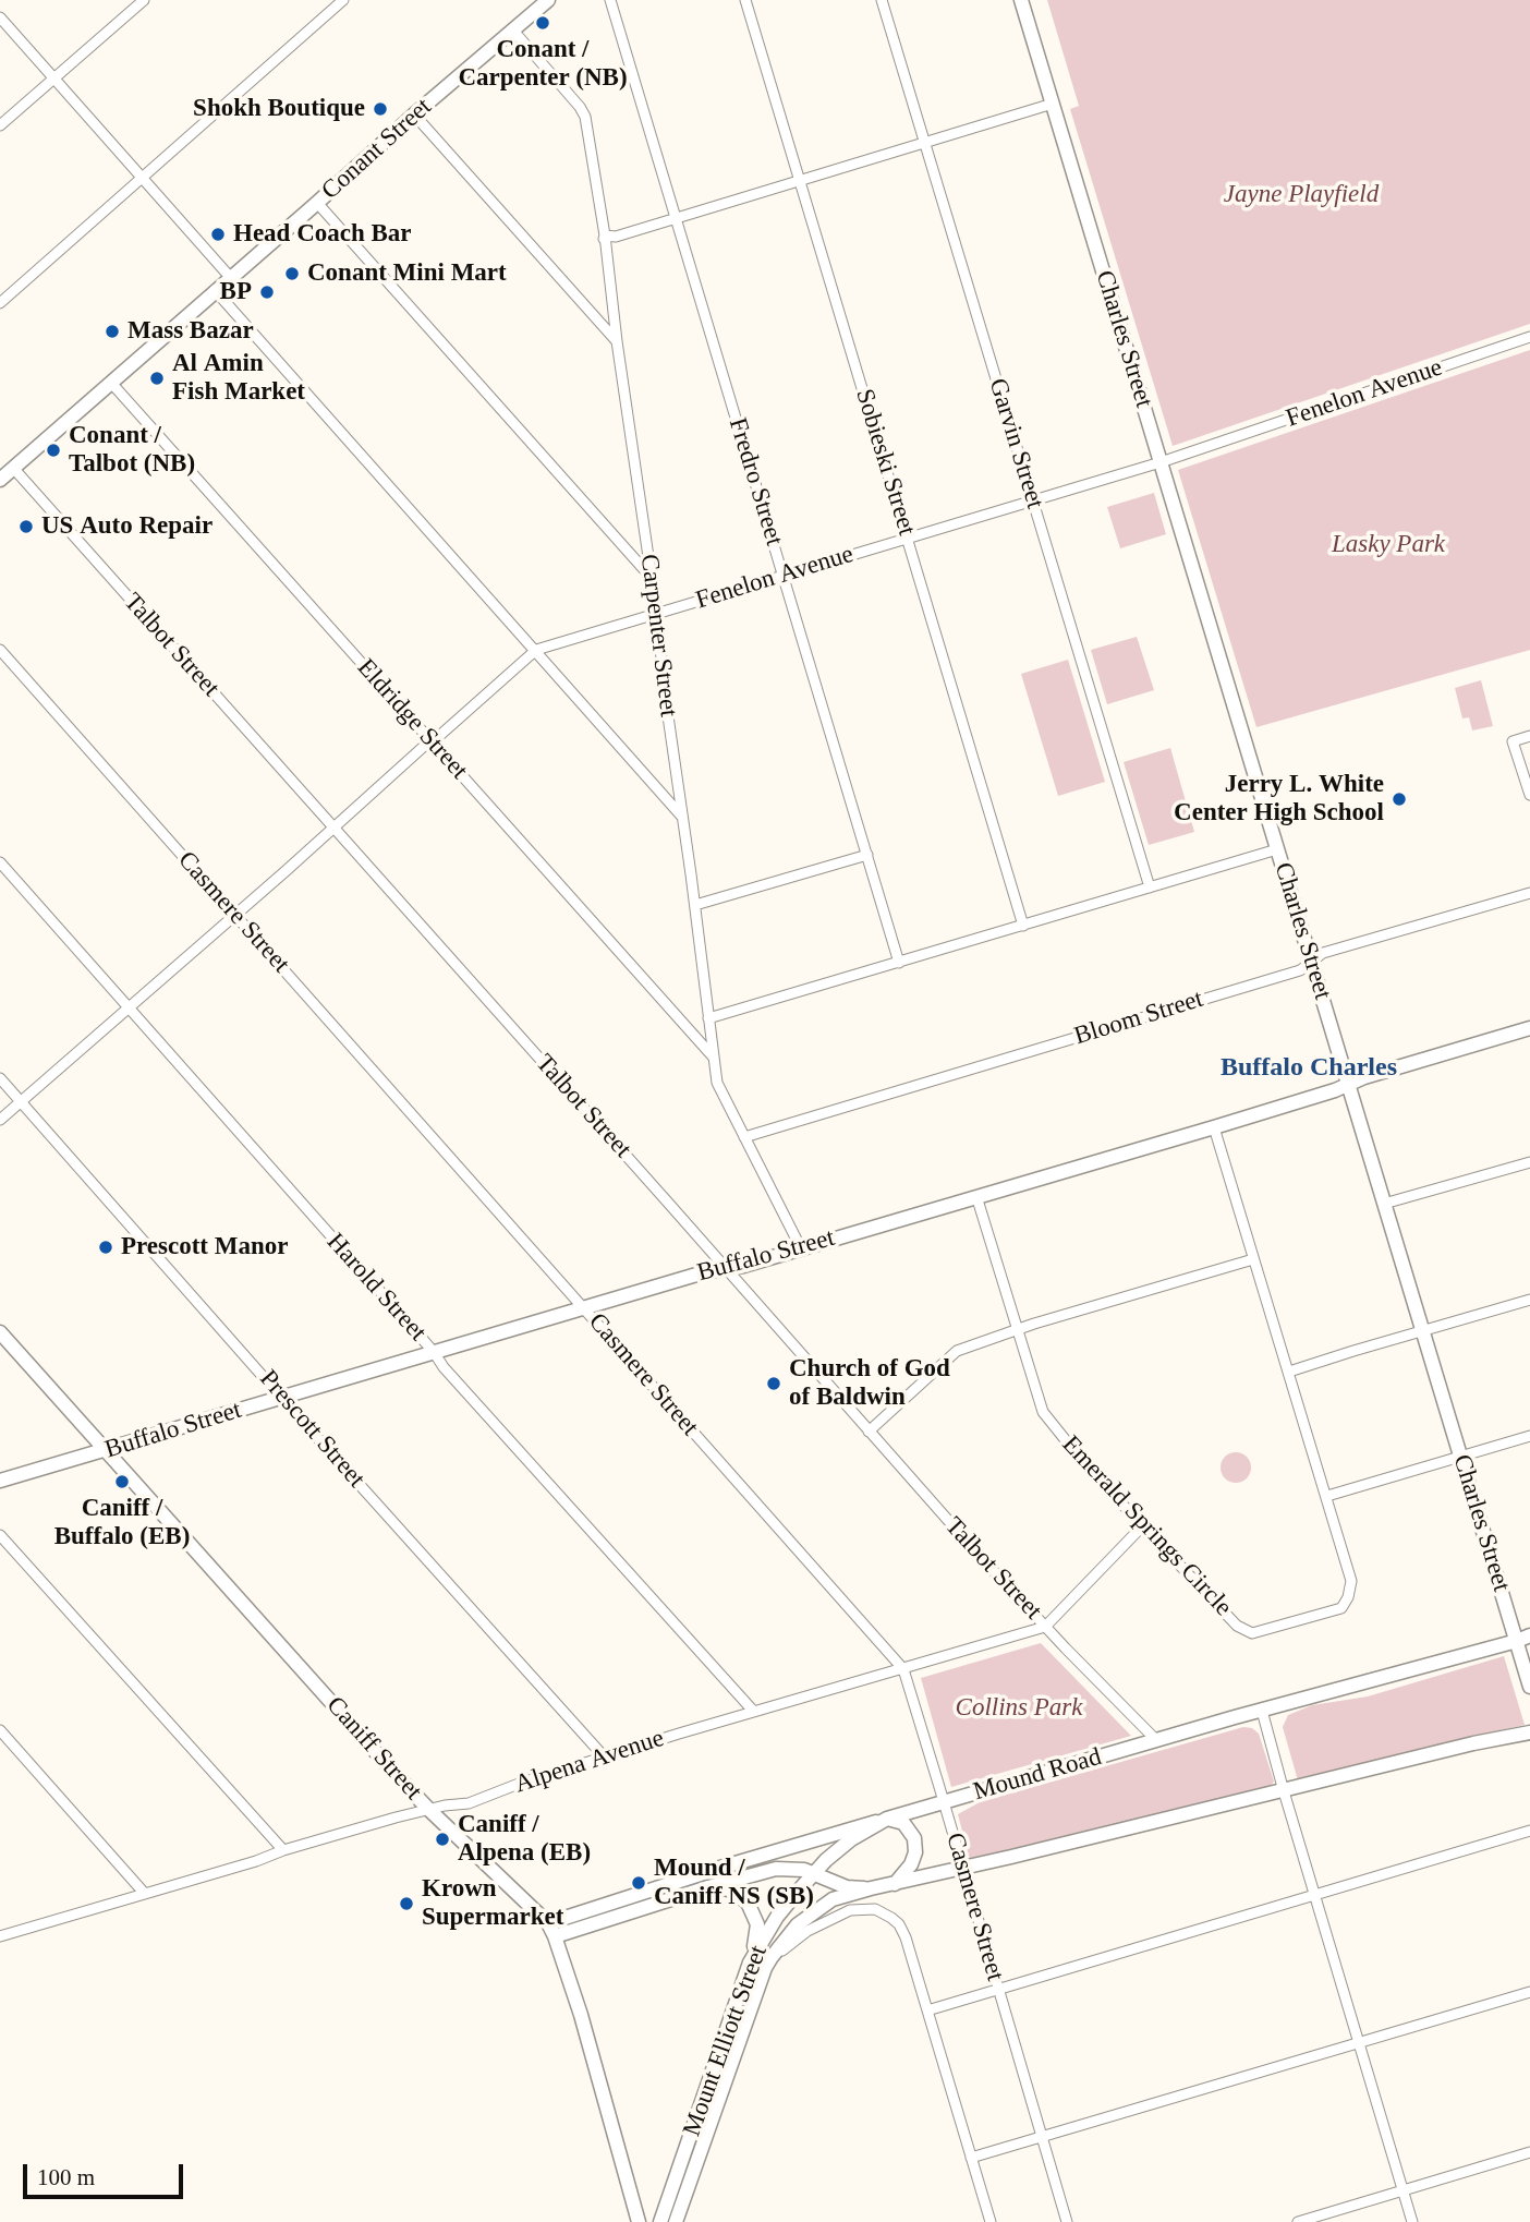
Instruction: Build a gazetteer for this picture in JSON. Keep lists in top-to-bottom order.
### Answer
{
  "streets": {
    "street": [
      "Conant Street",
      "Charles Street",
      "Fenelon Avenue",
      "Garvin Street",
      "Sobieski Street",
      "Fredro Street",
      "Carpenter Street",
      "Talbot Street",
      "Eldridge Street",
      "Casmere Street",
      "Bloom Street",
      "Buffalo Street",
      "Harold Street",
      "Prescott Street",
      "Emerald Springs Circle",
      "Caniff Street",
      "Alpena Avenue",
      "Mound Road",
      "Mount Elliott Street"
    ]
  },
  "crossings": [
    ["Conant Street", "Carpenter Street"],
    ["Conant Street", "Talbot Street"],
    ["Conant Street", "Eldridge Street"],
    ["Charles Street", "Fenelon Avenue"],
    ["Charles Street", "Bloom Street"],
    ["Charles Street", "Buffalo Street"],
    ["Charles Street", "Mound Road"],
    ["Fenelon Avenue", "Garvin Street"],
    ["Fenelon Avenue", "Sobieski Street"],
    ["Fenelon Avenue", "Fredro Street"],
    ["Fenelon Avenue", "Carpenter Street"],
    ["Fenelon Avenue", "Talbot Street"],
    ["Fenelon Avenue", "Eldridge Street"],
    ["Fenelon Avenue", "Casmere Street"],
    ["Fenelon Avenue", "Harold Street"],
    ["Fenelon Avenue", "Prescott Street"],
    ["Carpenter Street", "Eldridge Street"],
    ["Carpenter Street", "Bloom Street"],
    ["Carpenter Street", "Buffalo Street"],
    ["Talbot Street", "Buffalo Street"],
    ["Talbot Street", "Alpena Avenue"],
    ["Talbot Street", "Mound Road"],
    ["Casmere Street", "Buffalo Street"],
    ["Casmere Street", "Alpena Avenue"],
    ["Casmere Street", "Mound Road"],
    ["Buffalo Street", "Harold Street"],
    ["Buffalo Street", "Prescott Street"],
    ["Buffalo Street", "Emerald Springs Circle"],
    ["Buffalo Street", "Caniff Street"],
    ["Harold Street", "Alpena Avenue"],
    ["Prescott Street", "Alpena Avenue"],
    ["Emerald Springs Circle", "Alpena Avenue"],
    ["Caniff Street", "Alpena Avenue"],
    ["Caniff Street", "Mound Road"],
    ["Mound Road", "Mount Elliott Street"]
  ],
  "districts": ["Buffalo Charles"],
  "parks": ["Jayne Playfield", "Lasky Park", "Collins Park"],
  "places": [
    "Conant / Carpenter (NB)",
    "Shokh Boutique",
    "Head Coach Bar",
    "Conant Mini Mart",
    "BP",
    "Mass Bazar",
    "Al Amin Fish Market",
    "Conant / Talbot (NB)",
    "US Auto Repair",
    "Jerry L. White Center High School",
    "Prescott Manor",
    "Church of God of Baldwin",
    "Caniff / Buffalo (EB)",
    "Caniff / Alpena (EB)",
    "Mound / Caniff NS (SB)",
    "Krown Supermarket"
  ],
  "scale_bar": "100 m"
}
